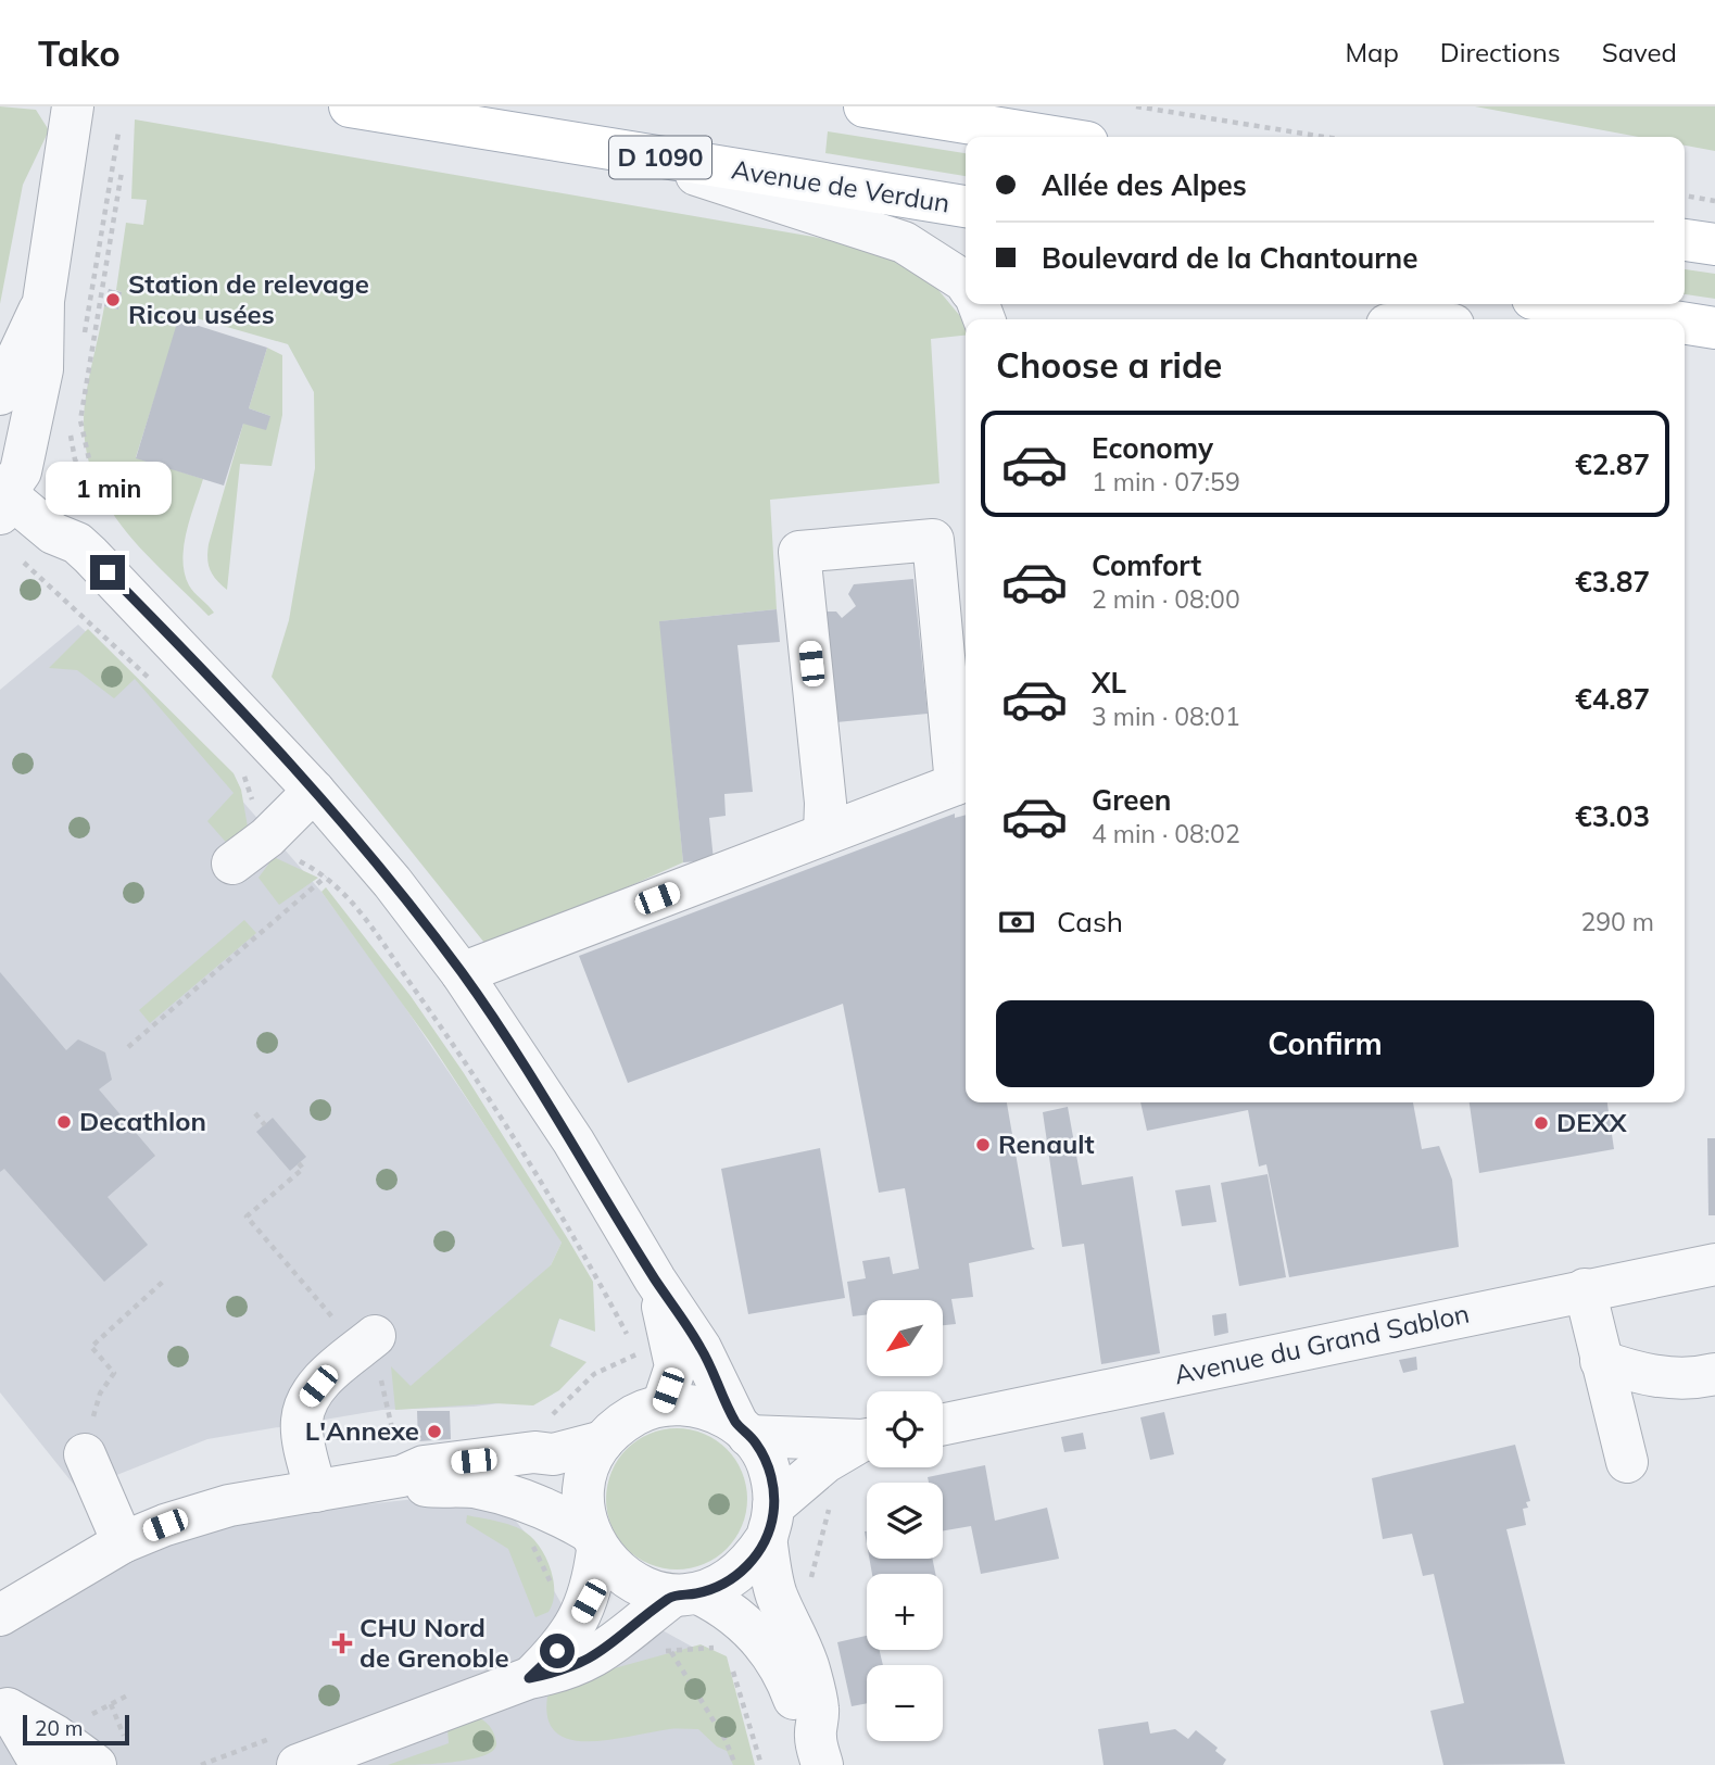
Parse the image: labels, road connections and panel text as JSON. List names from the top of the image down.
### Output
{
  "streets": {
    "main road": ["D 1090", "Avenue de Verdun"],
    "street": ["Avenue du Grand Sablon"]
  },
  "places": {
    "other": [
      "Station de relevage Ricou usées",
      "Decathlon",
      "DEXX",
      "Renault",
      "L'Annexe"
    ],
    "health": ["CHU Nord de Grenoble"]
  },
  "scale_bar": "20 m",
  "north": "bottom left",
  "page": {
    "header": "Tako",
    "nav": ["Map", "Directions", "Saved"],
    "banner": ["Allée des Alpes", "Boulevard de la Chantourne"],
    "heading": "Choose a ride",
    "list": [
      {
        "name": "Economy",
        "note": "1 min · 07:59",
        "value": "€2.87"
      },
      {
        "name": "Comfort",
        "note": "2 min · 08:00",
        "value": "€3.87"
      },
      {
        "name": "XL",
        "note": "3 min · 08:01",
        "value": "€4.87"
      },
      {
        "name": "Green",
        "note": "4 min · 08:02",
        "value": "€3.03"
      }
    ],
    "bubble": "1 min",
    "pay": ["Cash", "290 m"],
    "buttons": "Confirm",
    "map_buttons": ["+", "−"],
    "scale": "20 m"
  }
}
